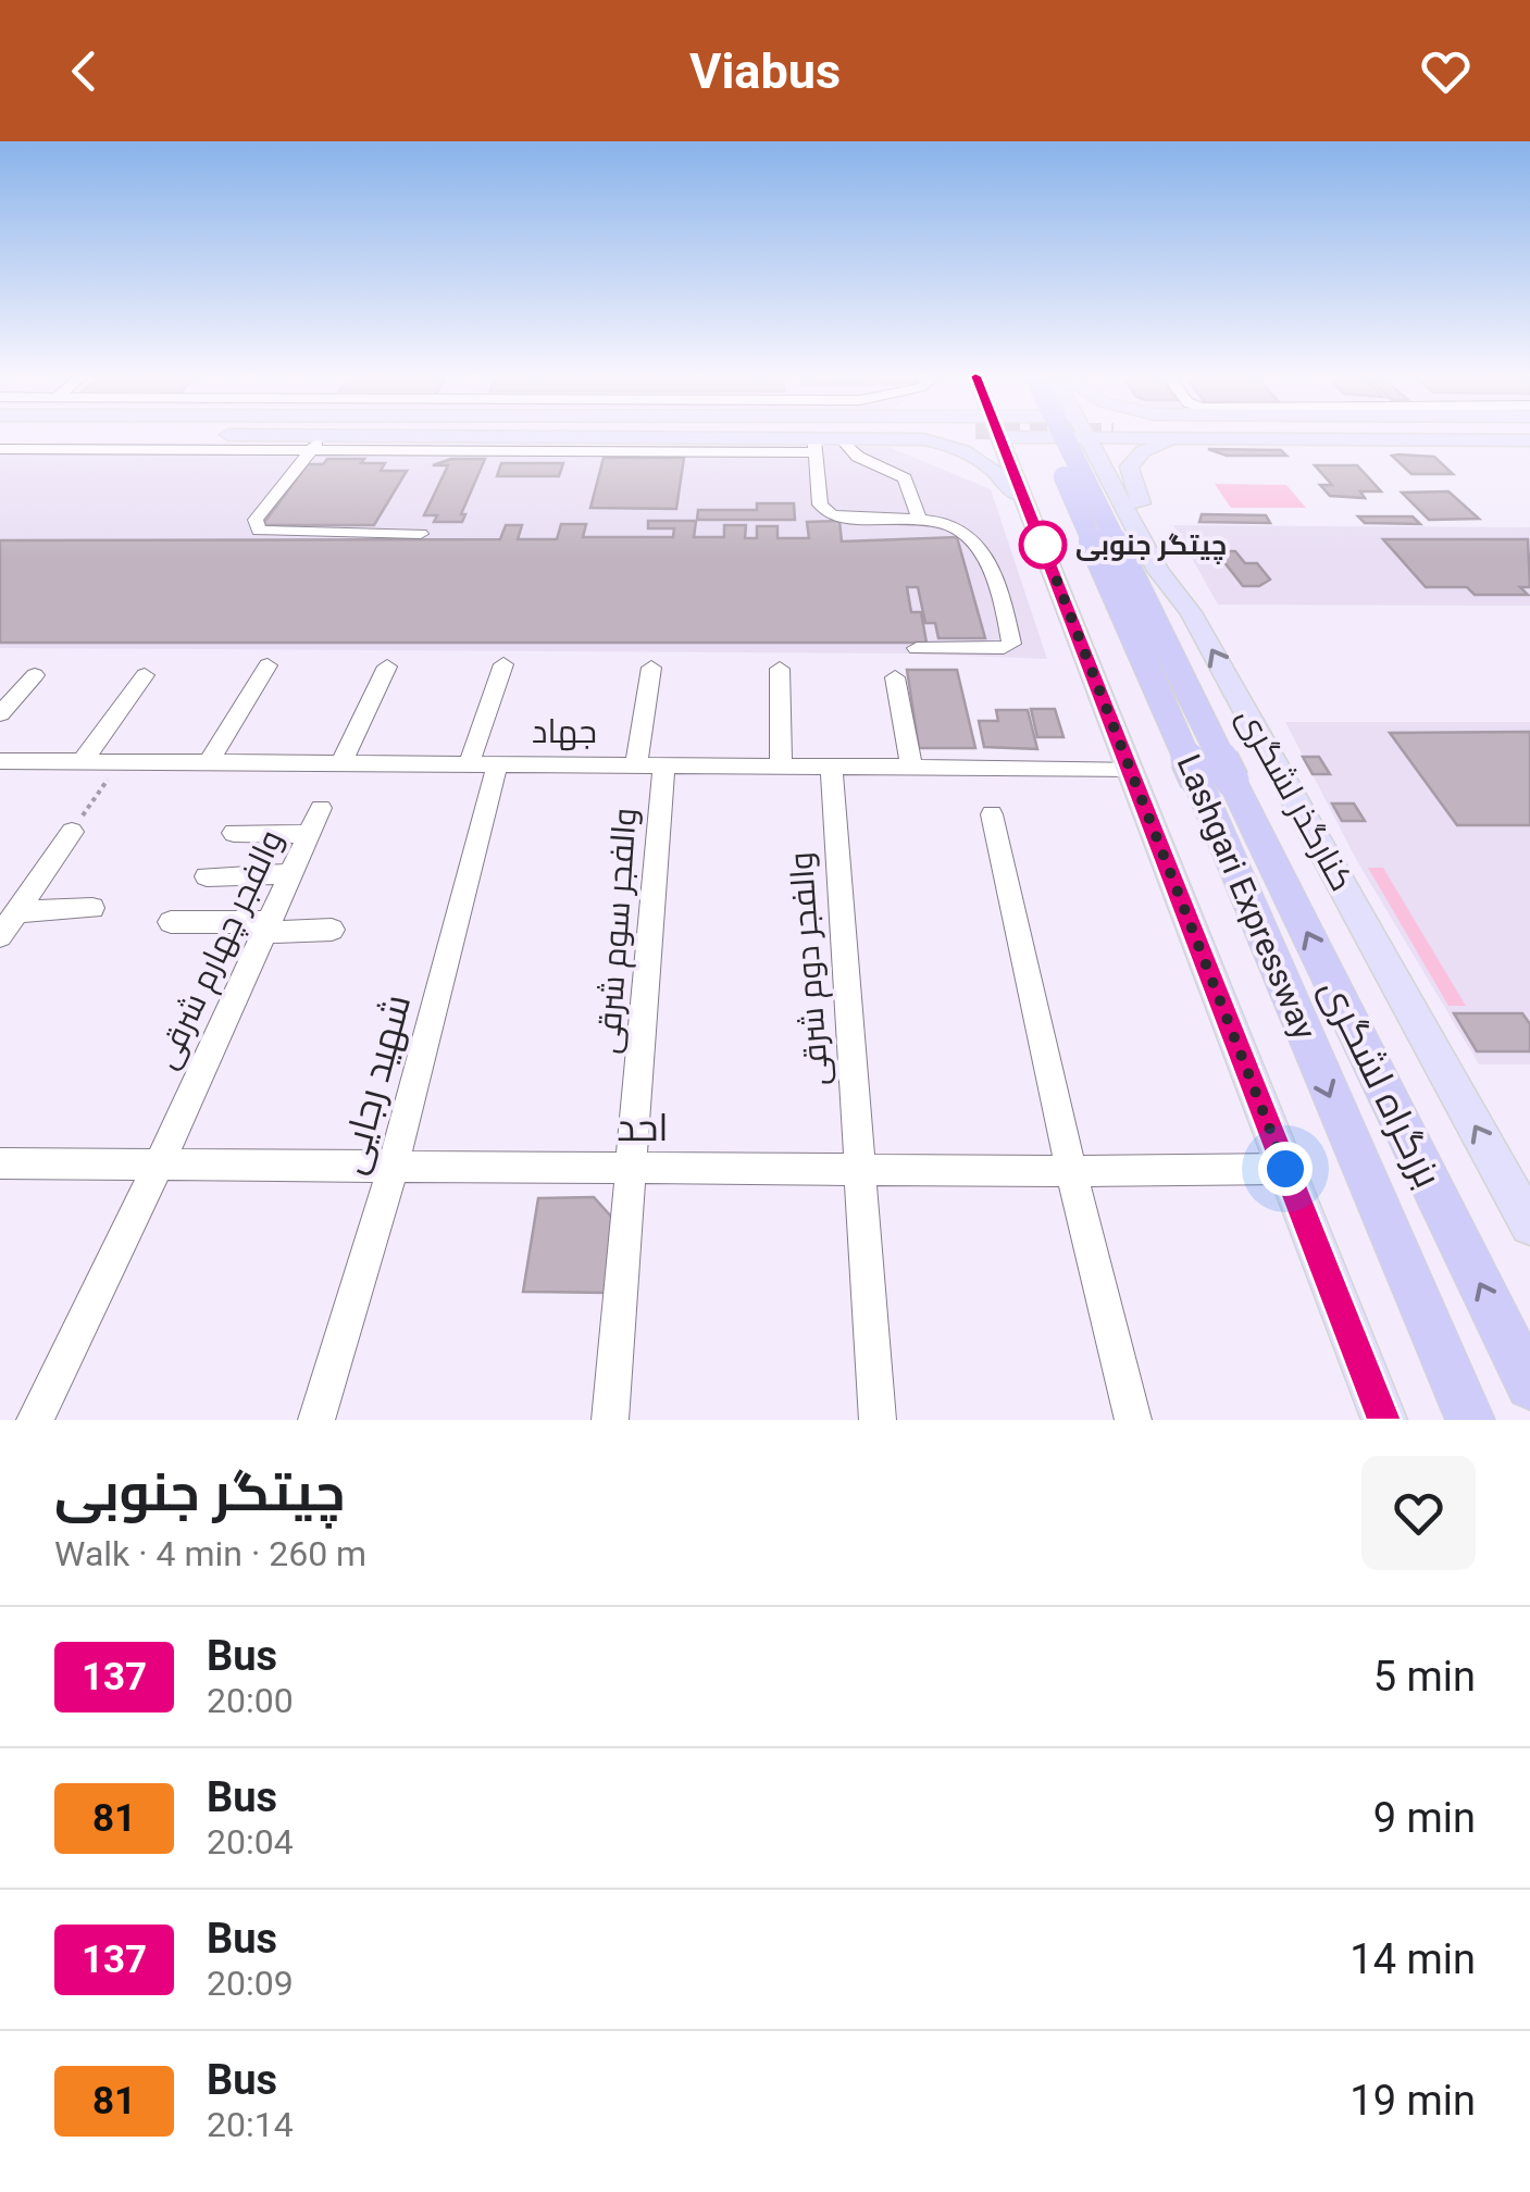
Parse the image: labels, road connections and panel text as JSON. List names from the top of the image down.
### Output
{
  "streets": {
    "highway": ["Lashgari Expressway", "بزرگراه لشگری"],
    "main road": ["کنارگذر لشگری"],
    "street": [
      "جهاد",
      "والفجر سوم شرقی",
      "والفجر چهارم شرقی",
      "والفجر دوم شرقی",
      "شهید رجایی",
      "احد"
    ]
  },
  "crossings": [
    ["جهاد", "والفجر سوم شرقی"],
    ["جهاد", "والفجر دوم شرقی"],
    ["جهاد", "شهید رجایی"],
    ["Lashgari Expressway", "بزرگراه لشگری"],
    ["والفجر سوم شرقی", "احد"],
    ["والفجر چهارم شرقی", "احد"],
    ["والفجر دوم شرقی", "احد"],
    ["شهید رجایی", "احد"]
  ],
  "one_way": ["Lashgari Expressway", "بزرگراه لشگری"],
  "places": ["چیتگر جنوبی"],
  "lines": ["bus line 137"],
  "page": {
    "header": "Viabus",
    "heading": ["چیتگر جنوبی", "Walk · 4 min · 260 m"],
    "list": [
      {
        "mark": "137",
        "name": "Bus",
        "note": "20:00",
        "value": "5 min"
      },
      {
        "mark": "81",
        "name": "Bus",
        "note": "20:04",
        "value": "9 min"
      },
      {
        "mark": "137",
        "name": "Bus",
        "note": "20:09",
        "value": "14 min"
      },
      {
        "mark": "81",
        "name": "Bus",
        "note": "20:14",
        "value": "19 min"
      }
    ]
  }
}
